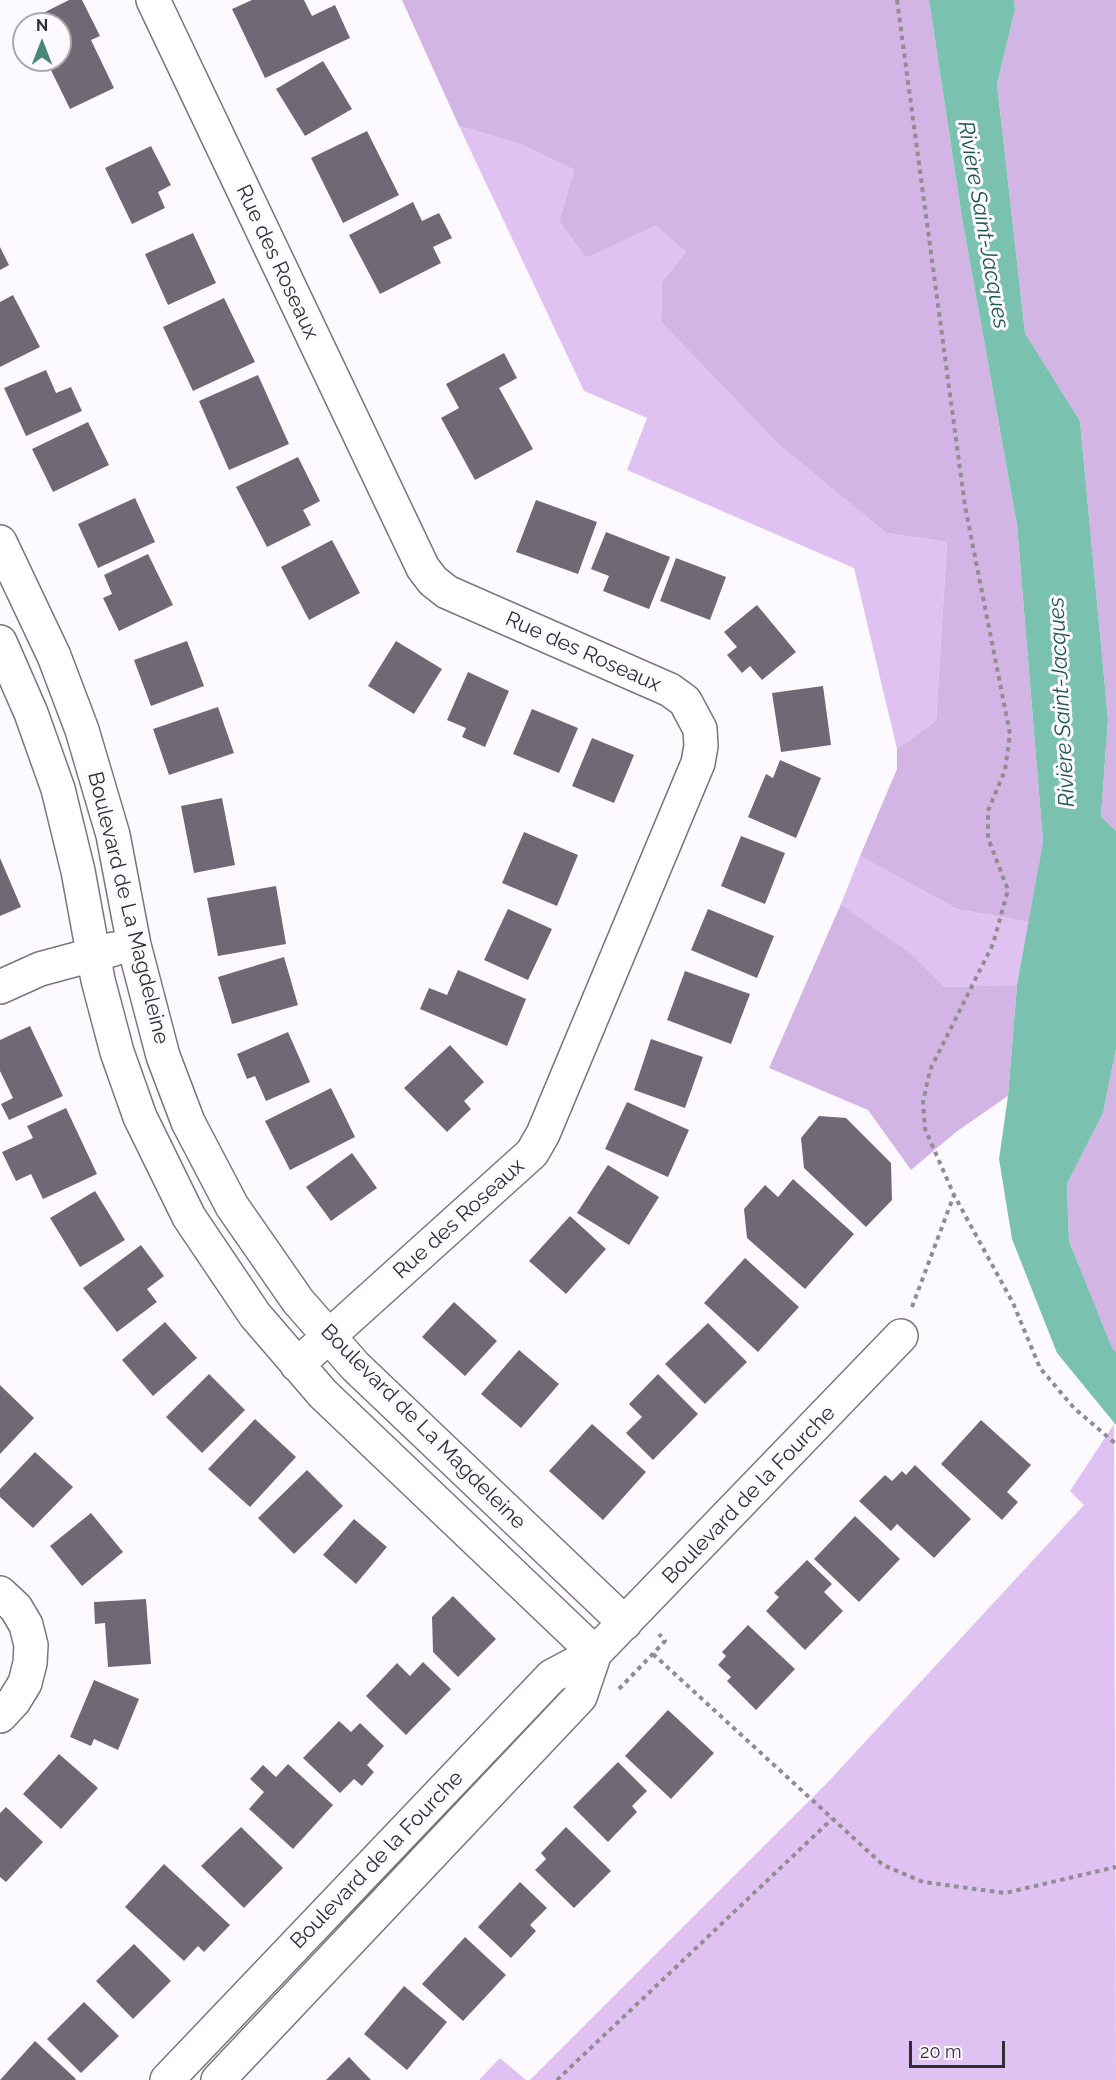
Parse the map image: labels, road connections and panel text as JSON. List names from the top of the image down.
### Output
{
  "streets": {
    "street": ["Rue des Roseaux", "Boulevard de La Magdeleine", "Boulevard de la Fourche"]
  },
  "crossings": [
    ["Rue des Roseaux", "Boulevard de La Magdeleine"],
    ["Boulevard de La Magdeleine", "Boulevard de la Fourche"]
  ],
  "water": ["Rivière Saint-Jacques"],
  "scale_bar": "20 m",
  "north": "top"
}
